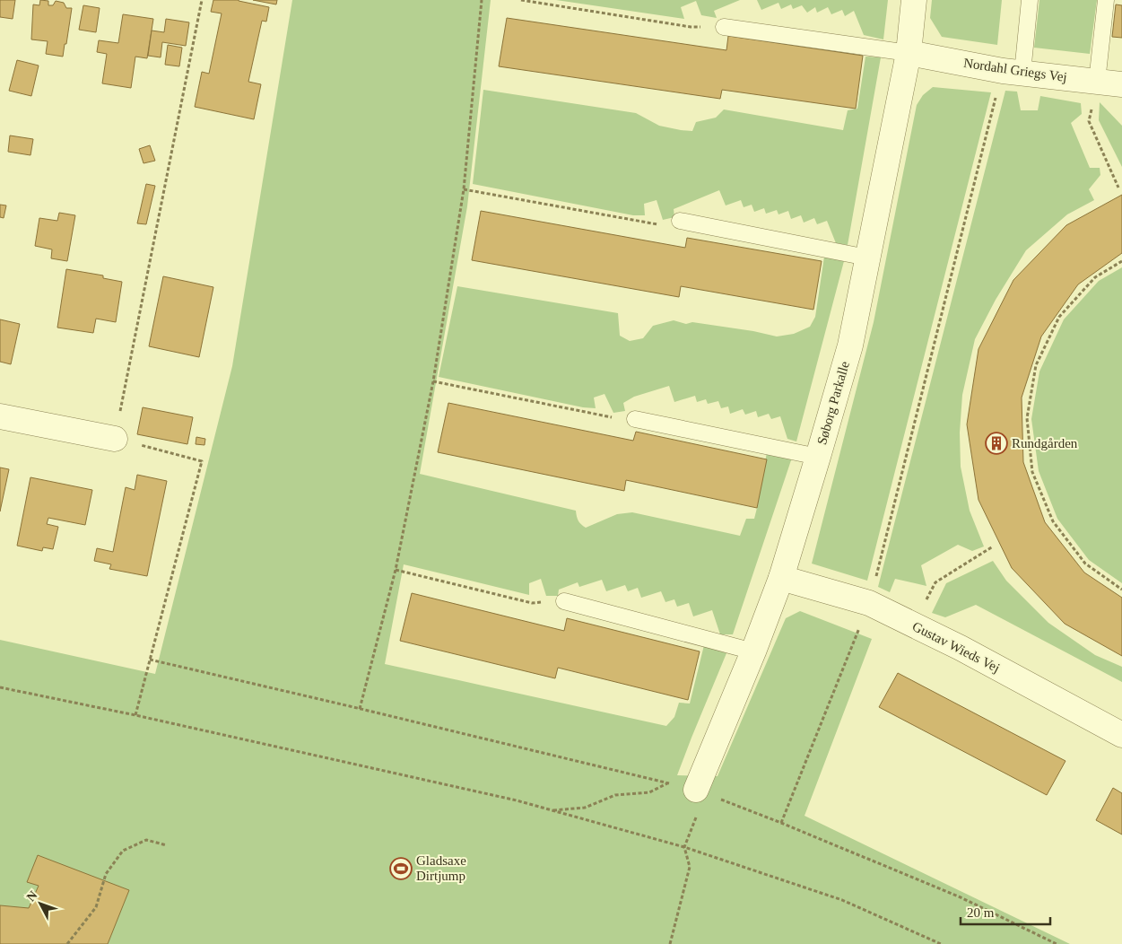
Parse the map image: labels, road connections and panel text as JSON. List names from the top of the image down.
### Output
{
  "streets": {
    "street": ["Nordahl Griegs Vej", "Søborg Parkalle", "Gustav Wieds Vej"]
  },
  "crossings": [
    ["Nordahl Griegs Vej", "Søborg Parkalle"],
    ["Søborg Parkalle", "Gustav Wieds Vej"]
  ],
  "places": {
    "building": ["Rundgården"],
    "sports": ["Gladsaxe Dirtjump"]
  },
  "scale_bar": "20 m",
  "north": "top left"
}
